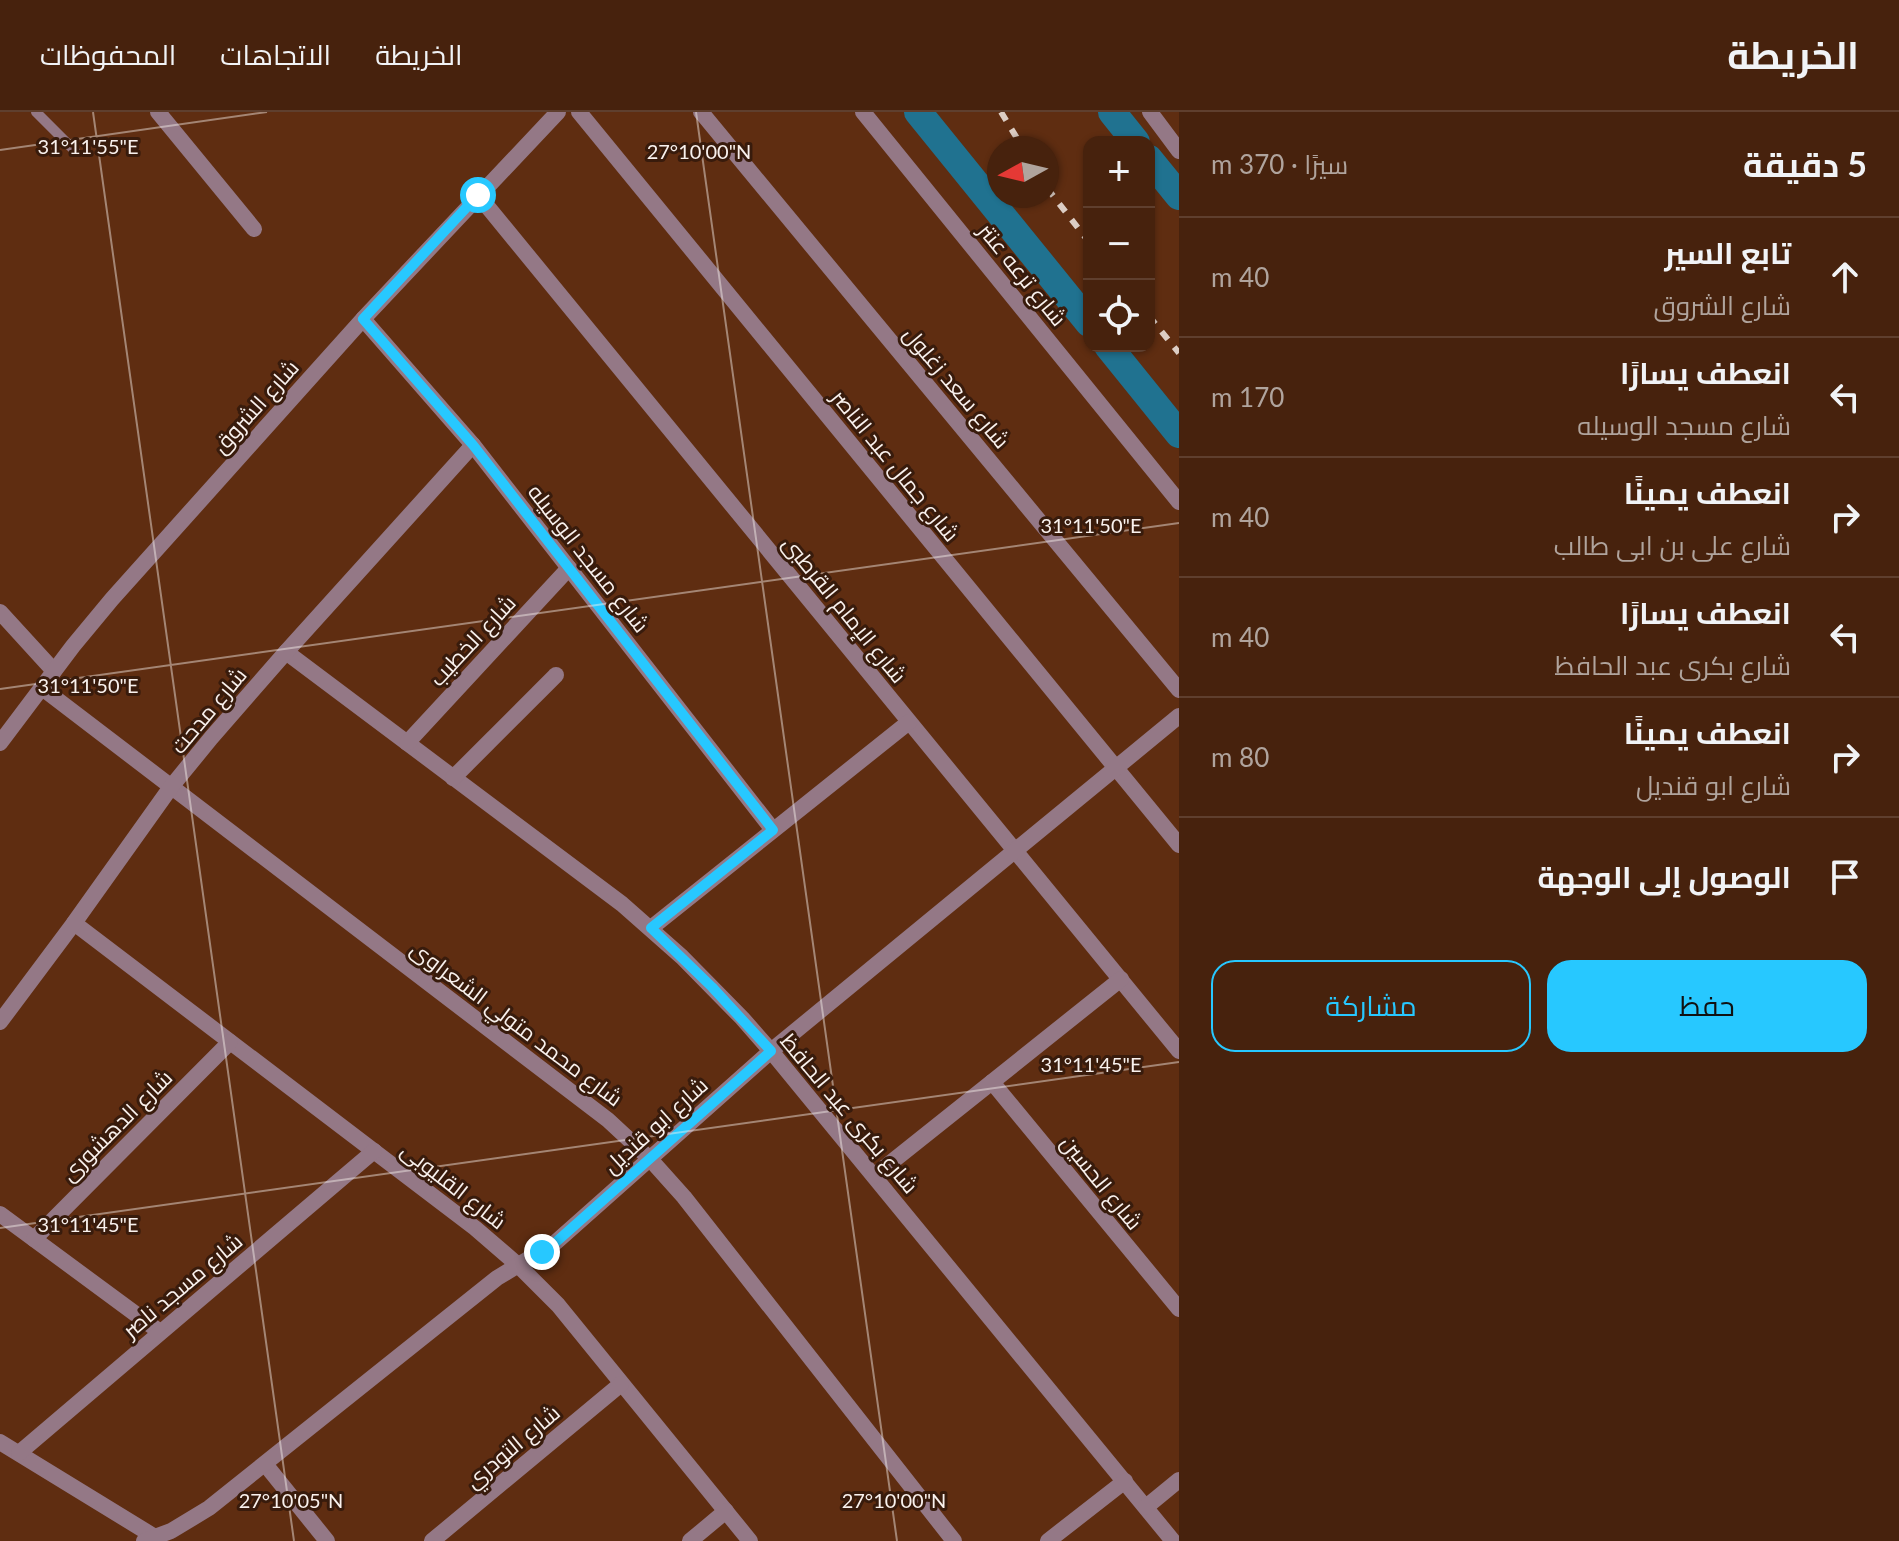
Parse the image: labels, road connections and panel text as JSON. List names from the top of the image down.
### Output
{
  "streets": {
    "street": [
      "شارع ترعه عنتر",
      "شارع سعد زغلول",
      "شارع الشروق",
      "شارع جمال عبد الناصر",
      "شارع مسجد الوسيله",
      "شارع الإمام القرطبى",
      "شارع الخطيب",
      "شارع مدحت",
      "شارع محمد متولي الشعراوى",
      "شارع بكرى عبد الحافظ",
      "شارع الدهشورى",
      "شارع ابو قنديل",
      "شارع الحسين",
      "شارع القليوبى",
      "شارع مسجد ناصر",
      "شارع التودري"
    ]
  },
  "crossings": [
    ["شارع الشروق", "شارع مسجد الوسيله"],
    ["شارع الشروق", "شارع الإمام القرطبى"],
    ["شارع الشروق", "شارع محمد متولي الشعراوى"],
    ["شارع جمال عبد الناصر", "شارع ابو قنديل"],
    ["شارع مسجد الوسيله", "شارع الخطيب"],
    ["شارع مسجد الوسيله", "شارع مدحت"],
    ["شارع الإمام القرطبى", "شارع ابو قنديل"],
    ["شارع الخطيب", "شارع بكرى عبد الحافظ"],
    ["شارع مدحت", "شارع محمد متولي الشعراوى"],
    ["شارع مدحت", "شارع بكرى عبد الحافظ"],
    ["شارع مدحت", "شارع القليوبى"],
    ["شارع محمد متولي الشعراوى", "شارع ابو قنديل"],
    ["شارع بكرى عبد الحافظ", "شارع ابو قنديل"],
    ["شارع الدهشورى", "شارع القليوبى"],
    ["شارع ابو قنديل", "شارع القليوبى"],
    ["شارع القليوبى", "شارع مسجد ناصر"],
    ["شارع القليوبى", "شارع التودري"]
  ],
  "north": "left",
  "page": {
    "header": "الخريطة",
    "nav": ["الخريطة", "الاتجاهات", "المحفوظات"],
    "heading": ["5 دقيقة", "سيرًا · 370 m"],
    "map_buttons": ["+", "−"],
    "list": [
      ["تابع السير", "شارع الشروق", "40 m"],
      ["انعطف يسارًا", "شارع مسجد الوسيله", "170 m"],
      ["انعطف يمينًا", "شارع على بن ابى طالب", "40 m"],
      ["انعطف يسارًا", "شارع بكرى عبد الحافظ", "40 m"],
      ["انعطف يمينًا", "شارع ابو قنديل", "80 m"],
      "الوصول إلى الوجهة"
    ],
    "buttons": ["حفظ", "مشاركة"]
  },
  "coordinates": [
    "31°11'55\"E",
    "27°10'00\"N",
    "31°11'50\"E",
    "31°11'45\"E",
    "27°10'05\"N"
  ]
}
